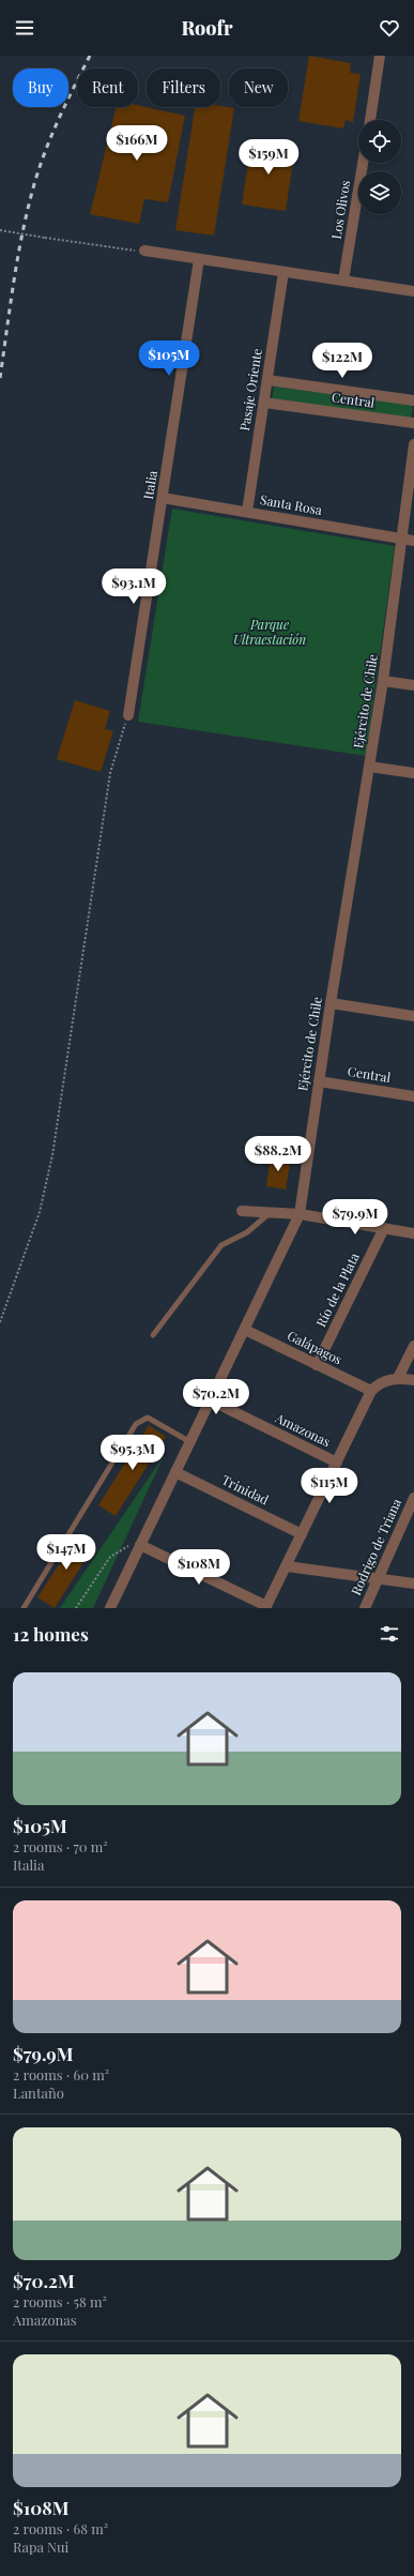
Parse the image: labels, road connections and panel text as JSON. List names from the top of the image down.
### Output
{
  "streets": {
    "street": [
      "Los Olivos",
      "Pasaje Oriente",
      "Central",
      "Italia",
      "Santa Rosa",
      "Ejército de Chile",
      "Río de la Plata",
      "Galápagos",
      "Amazonas",
      "Trinidad",
      "Rodrigo de Triana"
    ]
  },
  "crossings": [
    ["Pasaje Oriente", "Central"],
    ["Pasaje Oriente", "Santa Rosa"],
    ["Central", "Ejército de Chile"],
    ["Italia", "Santa Rosa"],
    ["Santa Rosa", "Ejército de Chile"],
    ["Ejército de Chile", "Galápagos"],
    ["Ejército de Chile", "Amazonas"],
    ["Ejército de Chile", "Trinidad"],
    ["Río de la Plata", "Galápagos"]
  ],
  "parks": ["Parque Ultraestación"],
  "page": {
    "header": "Roofr",
    "chip": [
      "Buy",
      "Rent",
      "Filters",
      "New"
    ],
    "price": [
      "$166M",
      "$159M",
      "$105M",
      "$122M",
      "$93.1M",
      "$88.2M",
      "$79.9M",
      "$70.2M",
      "$95.3M",
      "$115M",
      "$147M",
      "$108M"
    ],
    "heading": "12 homes",
    "list": [
      {
        "name": "$105M",
        "note": "2 rooms · 70 m² · Italia"
      },
      {
        "name": "$79.9M",
        "note": "2 rooms · 60 m² · Lantaño"
      },
      {
        "name": "$70.2M",
        "note": "2 rooms · 58 m² · Amazonas"
      },
      {
        "name": "$108M",
        "note": "2 rooms · 68 m² · Rapa Nui"
      }
    ]
  }
}
